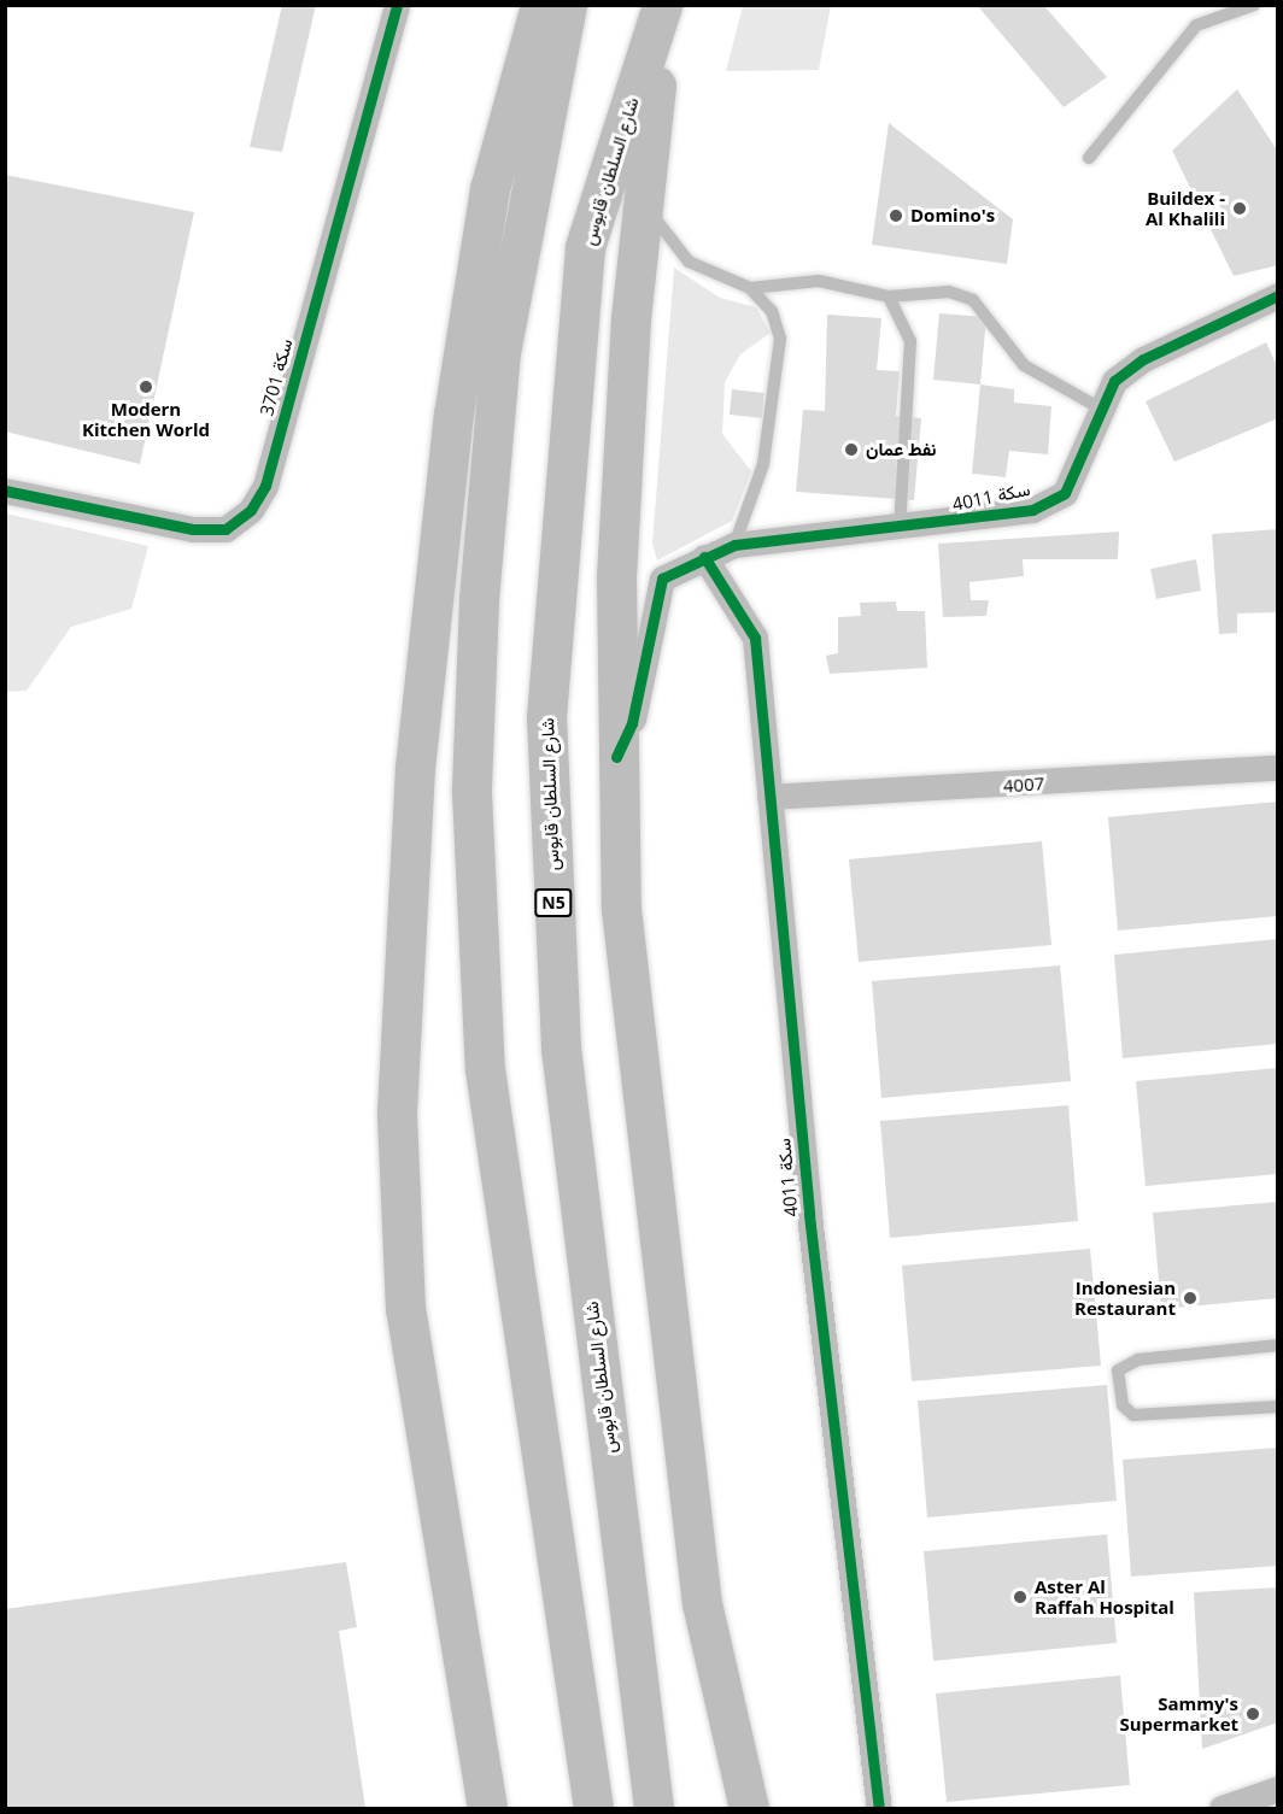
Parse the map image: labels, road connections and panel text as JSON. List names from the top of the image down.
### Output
{
  "streets": {
    "highway": ["شارع السلطان قابوس", "N5"],
    "street": ["سكة 3701", "سكة 4011", "4007"]
  },
  "crossings": [
    ["سكة 4011", "4007"]
  ],
  "places": [
    "Buildex - Al Khalili",
    "Domino's",
    "Modern Kitchen World",
    "نفط عمان",
    "Indonesian Restaurant",
    "Aster Al Raffah Hospital",
    "Sammy's Supermarket"
  ]
}
